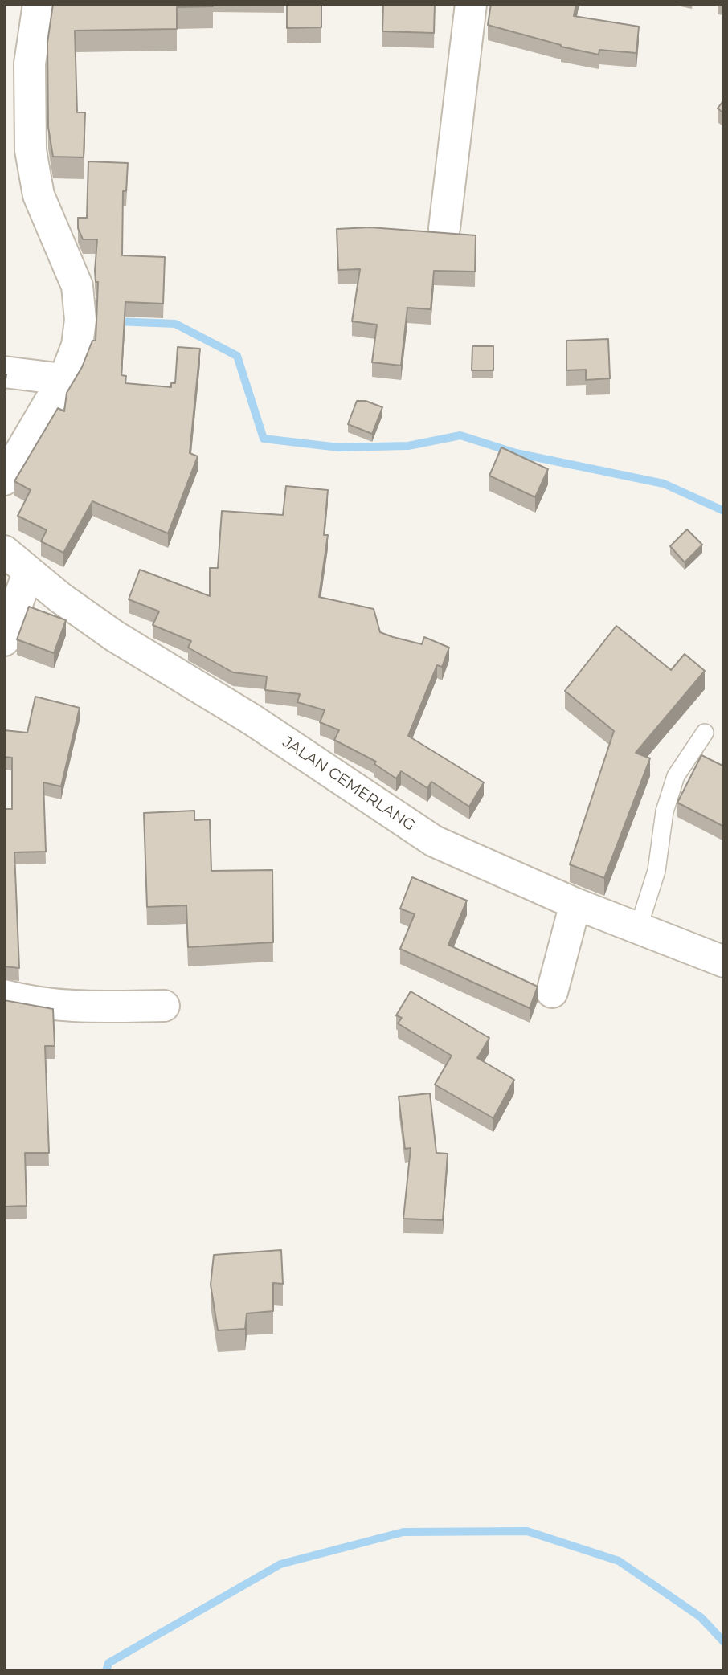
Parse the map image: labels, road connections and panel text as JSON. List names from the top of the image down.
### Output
{
  "streets": {
    "street": ["JALAN CEMERLANG"]
  }
}
